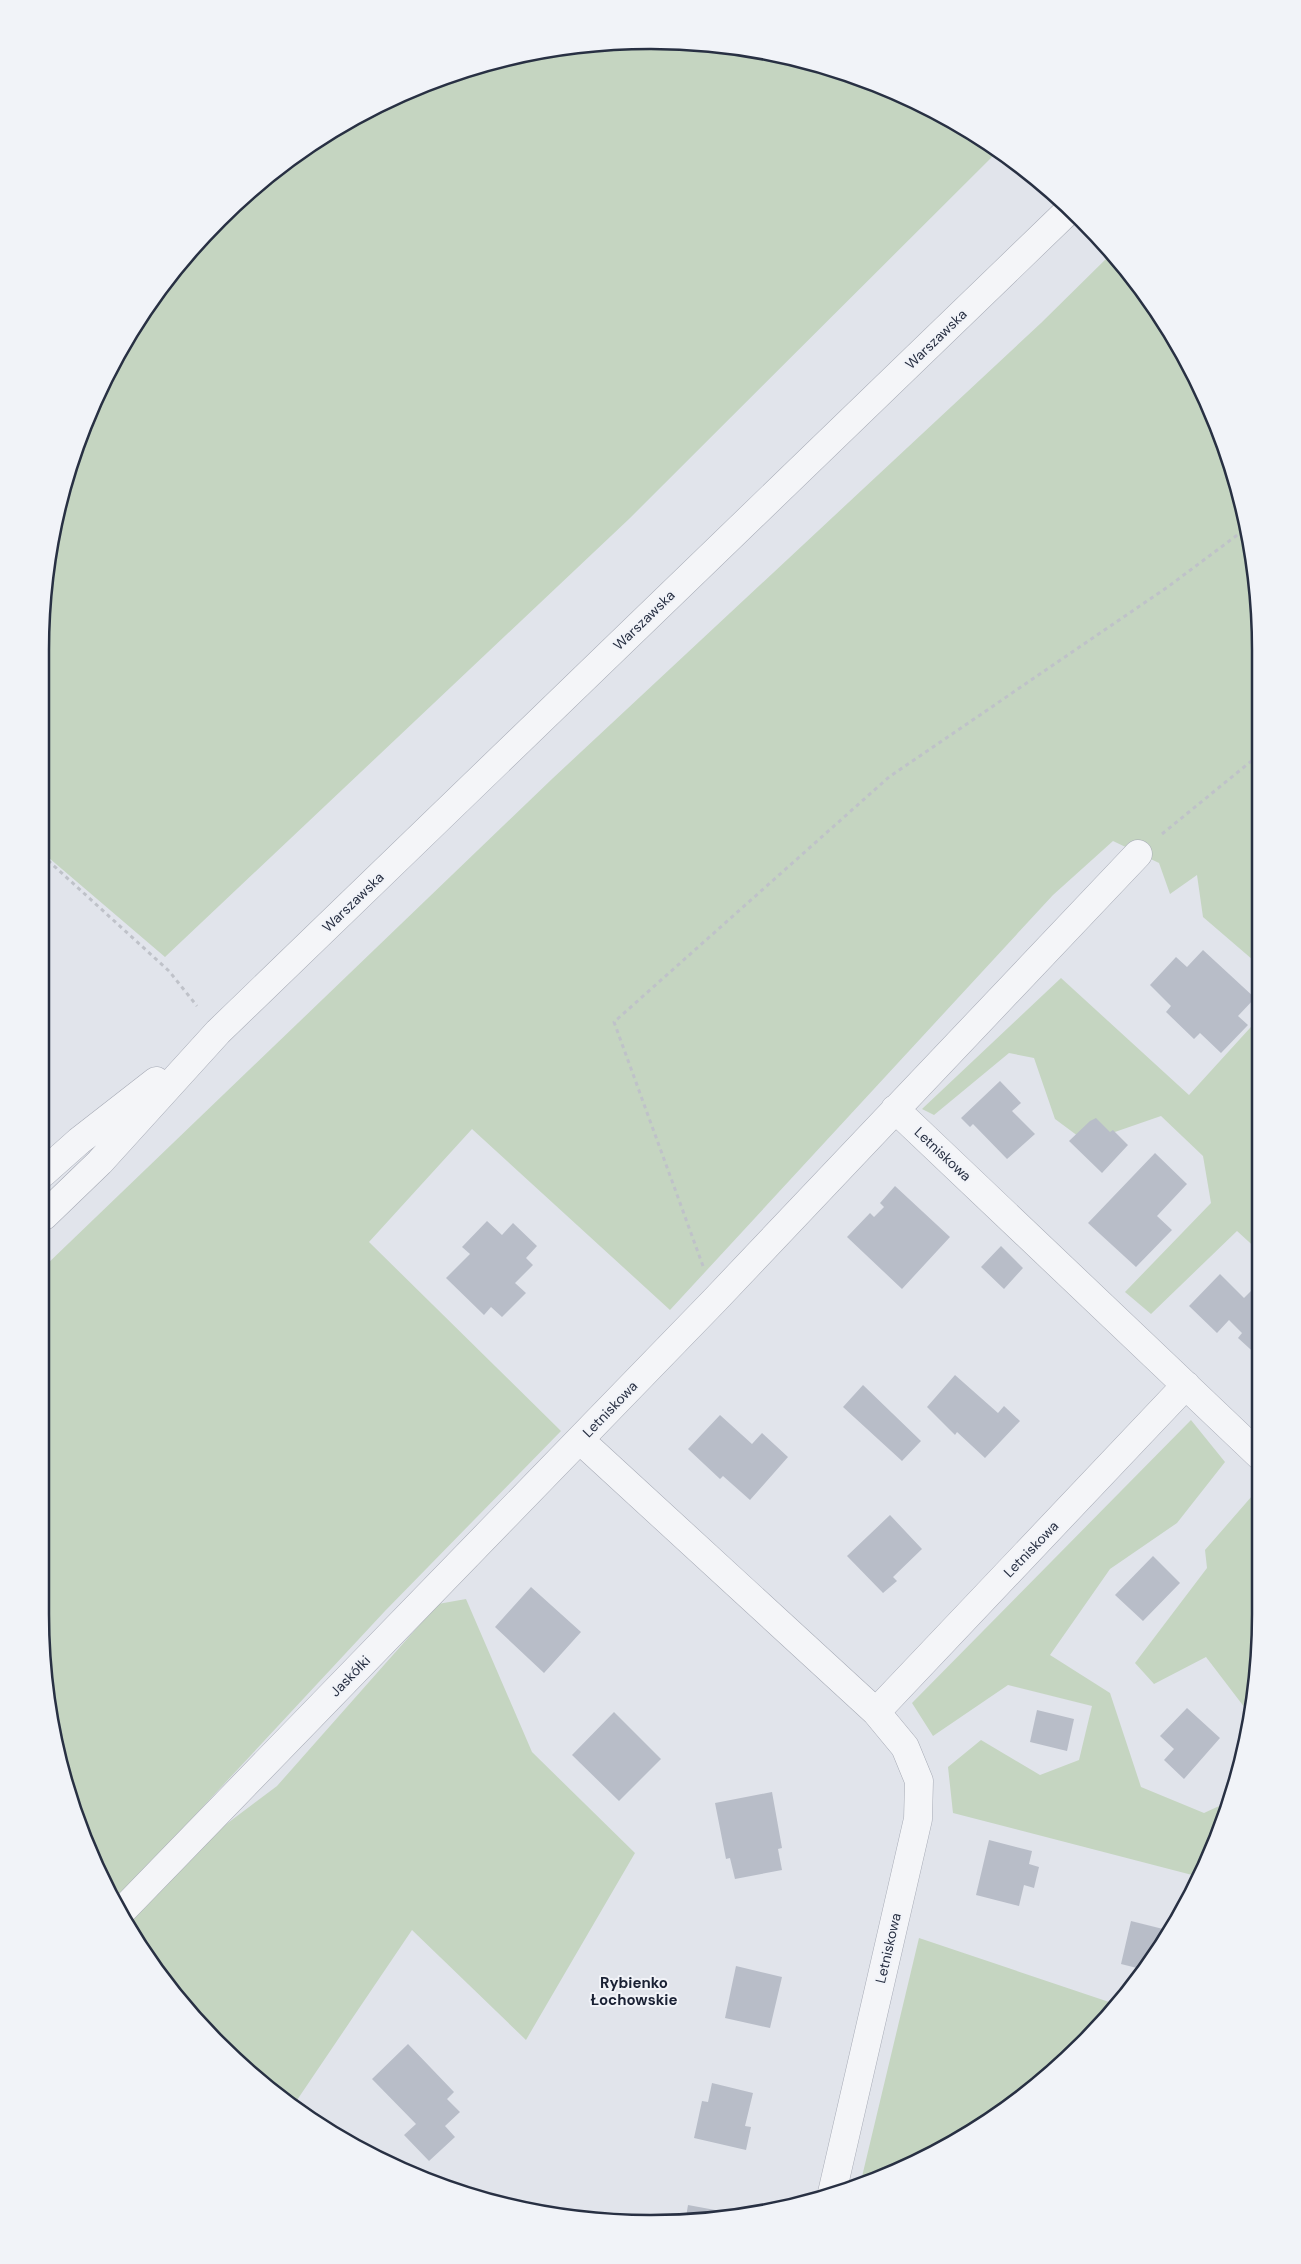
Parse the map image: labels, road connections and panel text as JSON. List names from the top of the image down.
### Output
{
  "streets": {
    "street": ["Warszawska", "Letniskowa", "Jaskółki"]
  },
  "crossings": [
    ["Letniskowa", "Jaskółki"]
  ],
  "districts": ["Rybienko Łochowskie"]
}
